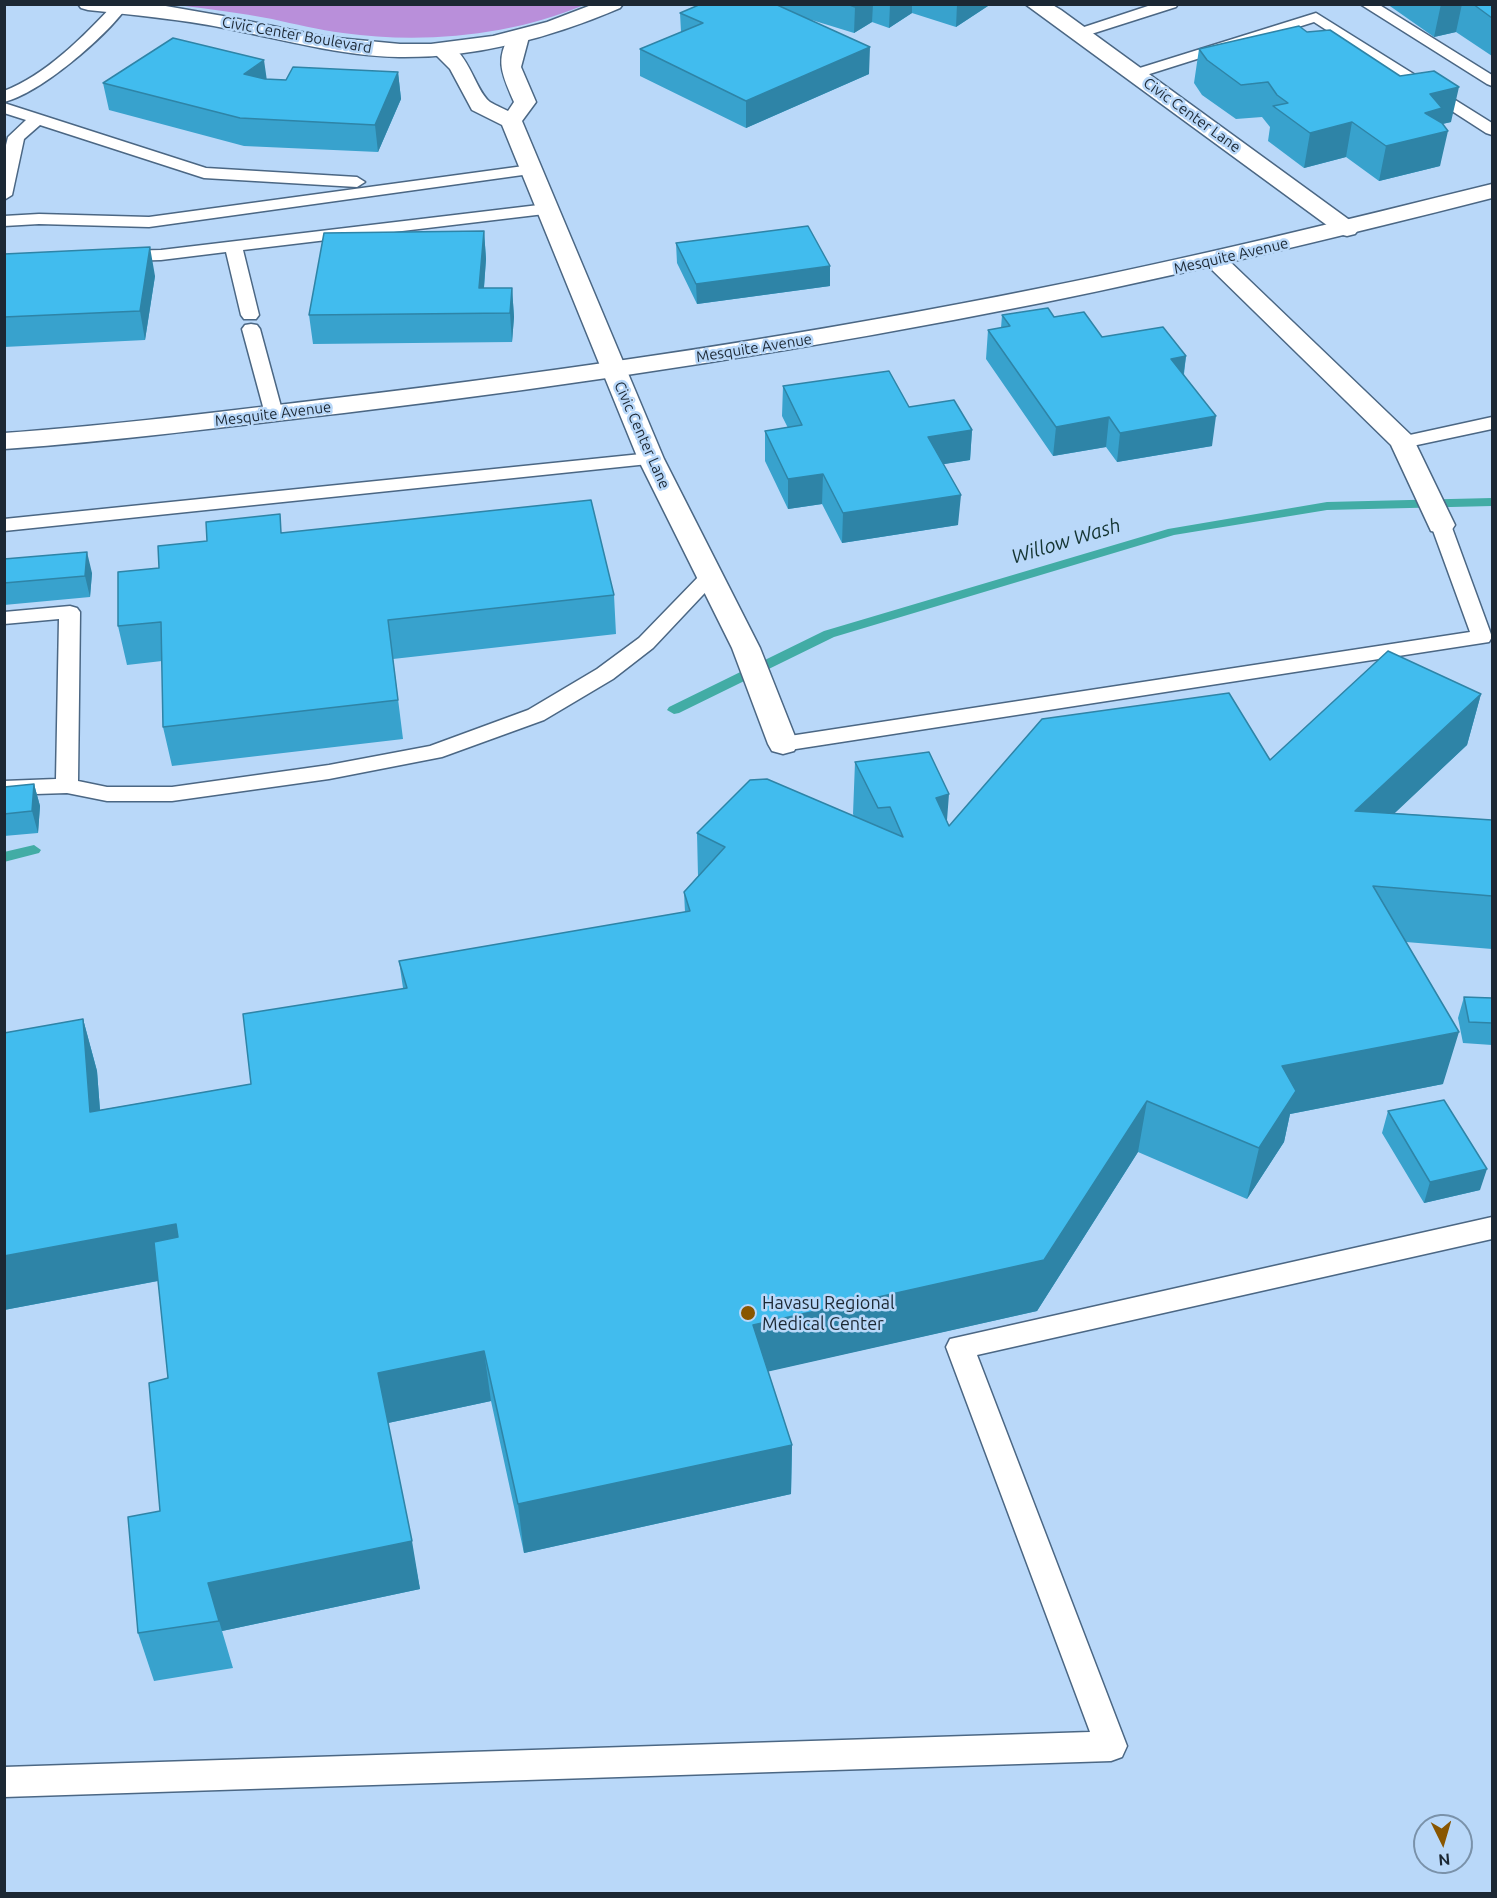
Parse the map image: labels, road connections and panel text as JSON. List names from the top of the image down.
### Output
{
  "streets": {
    "street": ["Civic Center Boulevard", "Civic Center Lane", "Mesquite Avenue"]
  },
  "crossings": [
    ["Civic Center Lane", "Mesquite Avenue"]
  ],
  "water": ["Willow Wash"],
  "places": ["Havasu Regional Medical Center"],
  "north": "bottom"
}
